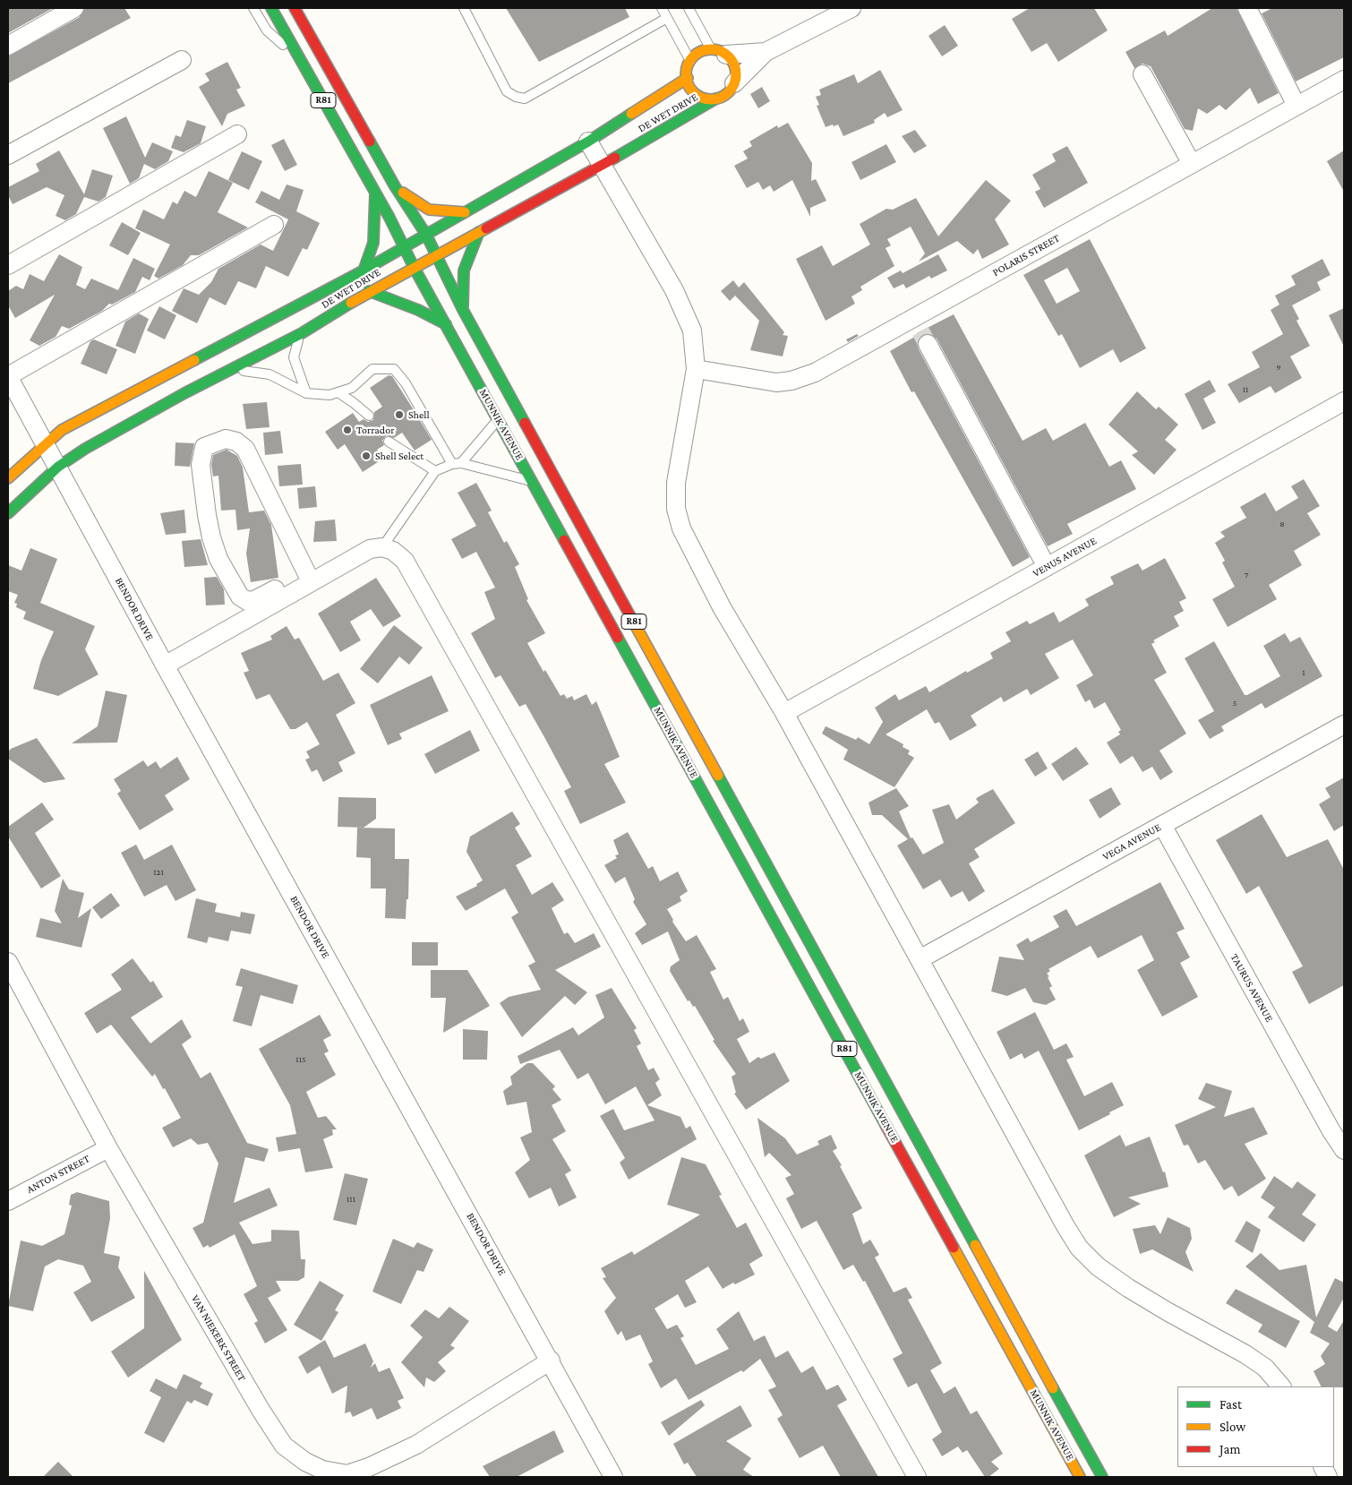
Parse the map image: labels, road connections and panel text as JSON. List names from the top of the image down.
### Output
{
  "streets": {
    "main road": ["R81", "DE WET DRIVE", "MUNNIK AVENUE"],
    "street": [
      "POLARIS STREET",
      "VENUS AVENUE",
      "BENDOR DRIVE",
      "VEGA AVENUE",
      "TAURUS AVENUE",
      "ANTON STREET",
      "VAN NIEKERK STREET"
    ]
  },
  "crossings": [
    ["DE WET DRIVE", "MUNNIK AVENUE"],
    ["DE WET DRIVE", "BENDOR DRIVE"],
    ["BENDOR DRIVE", "VAN NIEKERK STREET"],
    ["VEGA AVENUE", "TAURUS AVENUE"],
    ["ANTON STREET", "VAN NIEKERK STREET"]
  ],
  "places": ["Shell", "Torrador", "Shell Select"],
  "house_numbers": [
    "9",
    "11",
    "8",
    "7",
    "1",
    "5",
    "121",
    "115",
    "111"
  ],
  "legend": ["Fast", "Slow", "Jam"]
}
